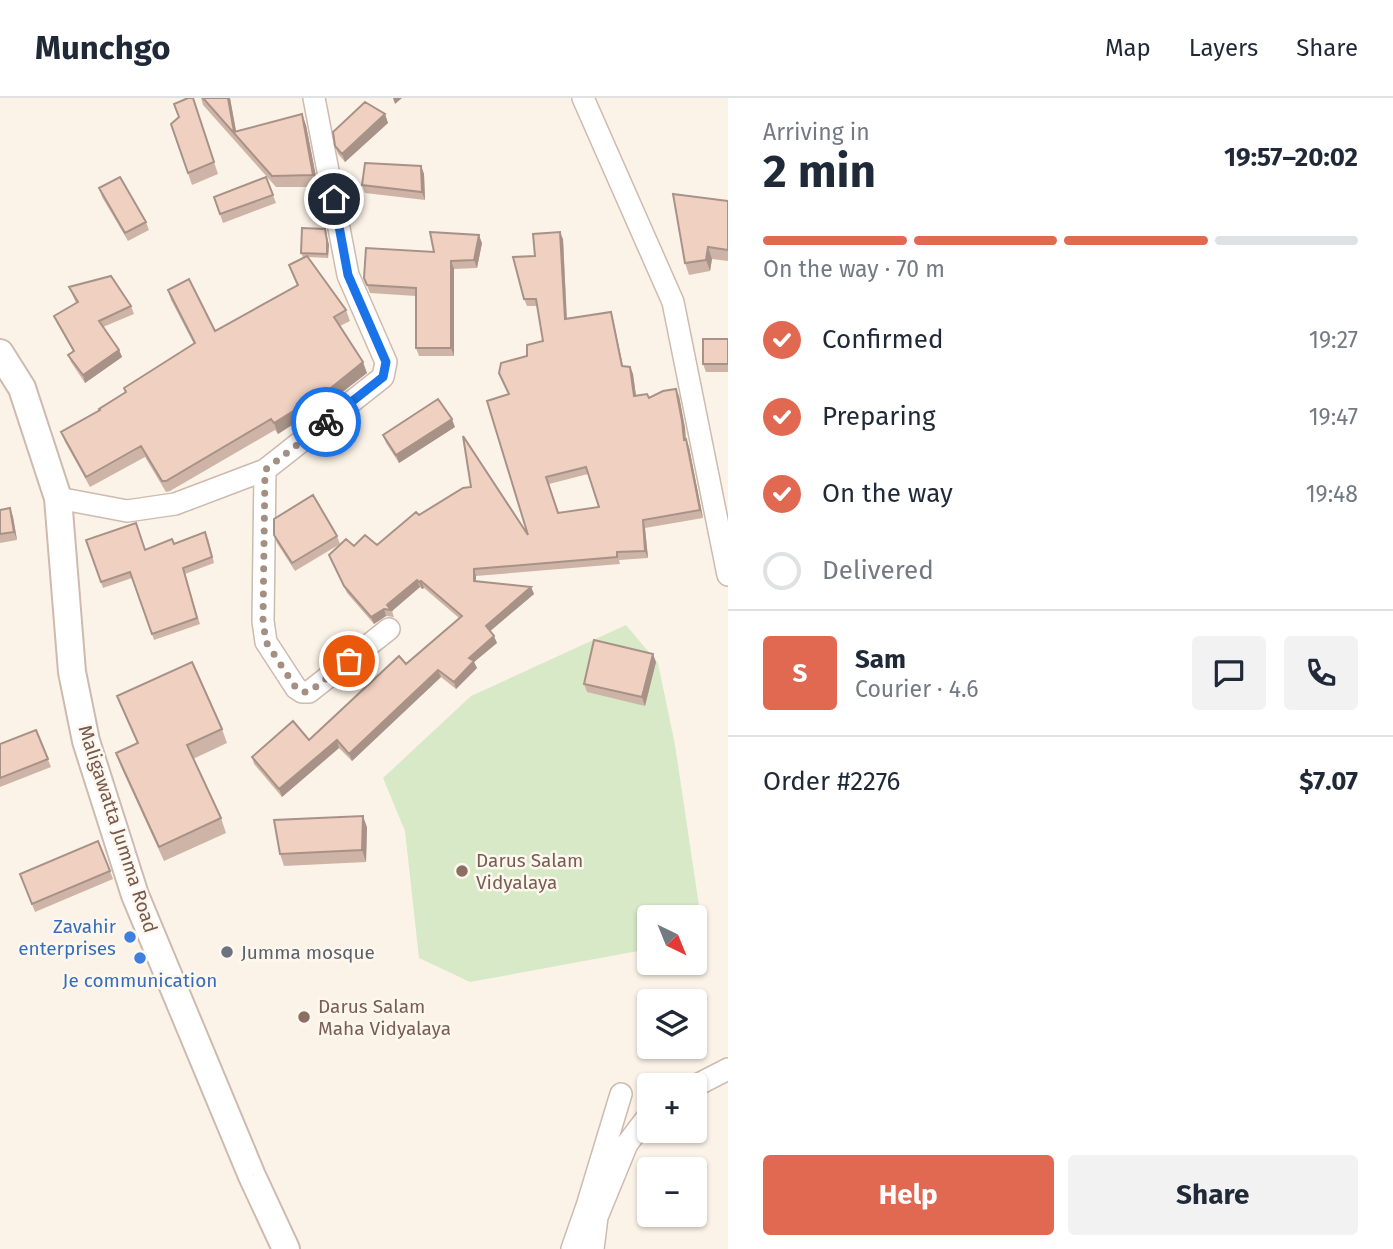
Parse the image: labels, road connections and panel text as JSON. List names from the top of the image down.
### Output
{
  "streets": {
    "street": ["Maligawatta Jumma Road"]
  },
  "places": [
    "Darus Salam Vidyalaya",
    "Zavahir enterprises",
    "Jumma mosque",
    "Je communication",
    "Darus Salam Maha Vidyalaya"
  ],
  "north": "bottom right",
  "page": {
    "header": "Munchgo",
    "nav": ["Map", "Layers", "Share"],
    "heading": ["2 min", "Arriving in", "19:57–20:02"],
    "panel": [
      "Sam",
      "Courier · 4.6",
      "Order #2276",
      "$7.07"
    ],
    "bar": "On the way · 70 m",
    "list": [
      ["Confirmed", "19:27"],
      ["Preparing", "19:47"],
      ["On the way", "19:48"],
      "Delivered"
    ],
    "round": "S",
    "map_buttons": ["+", "−"],
    "buttons": ["Help", "Share"]
  }
}
